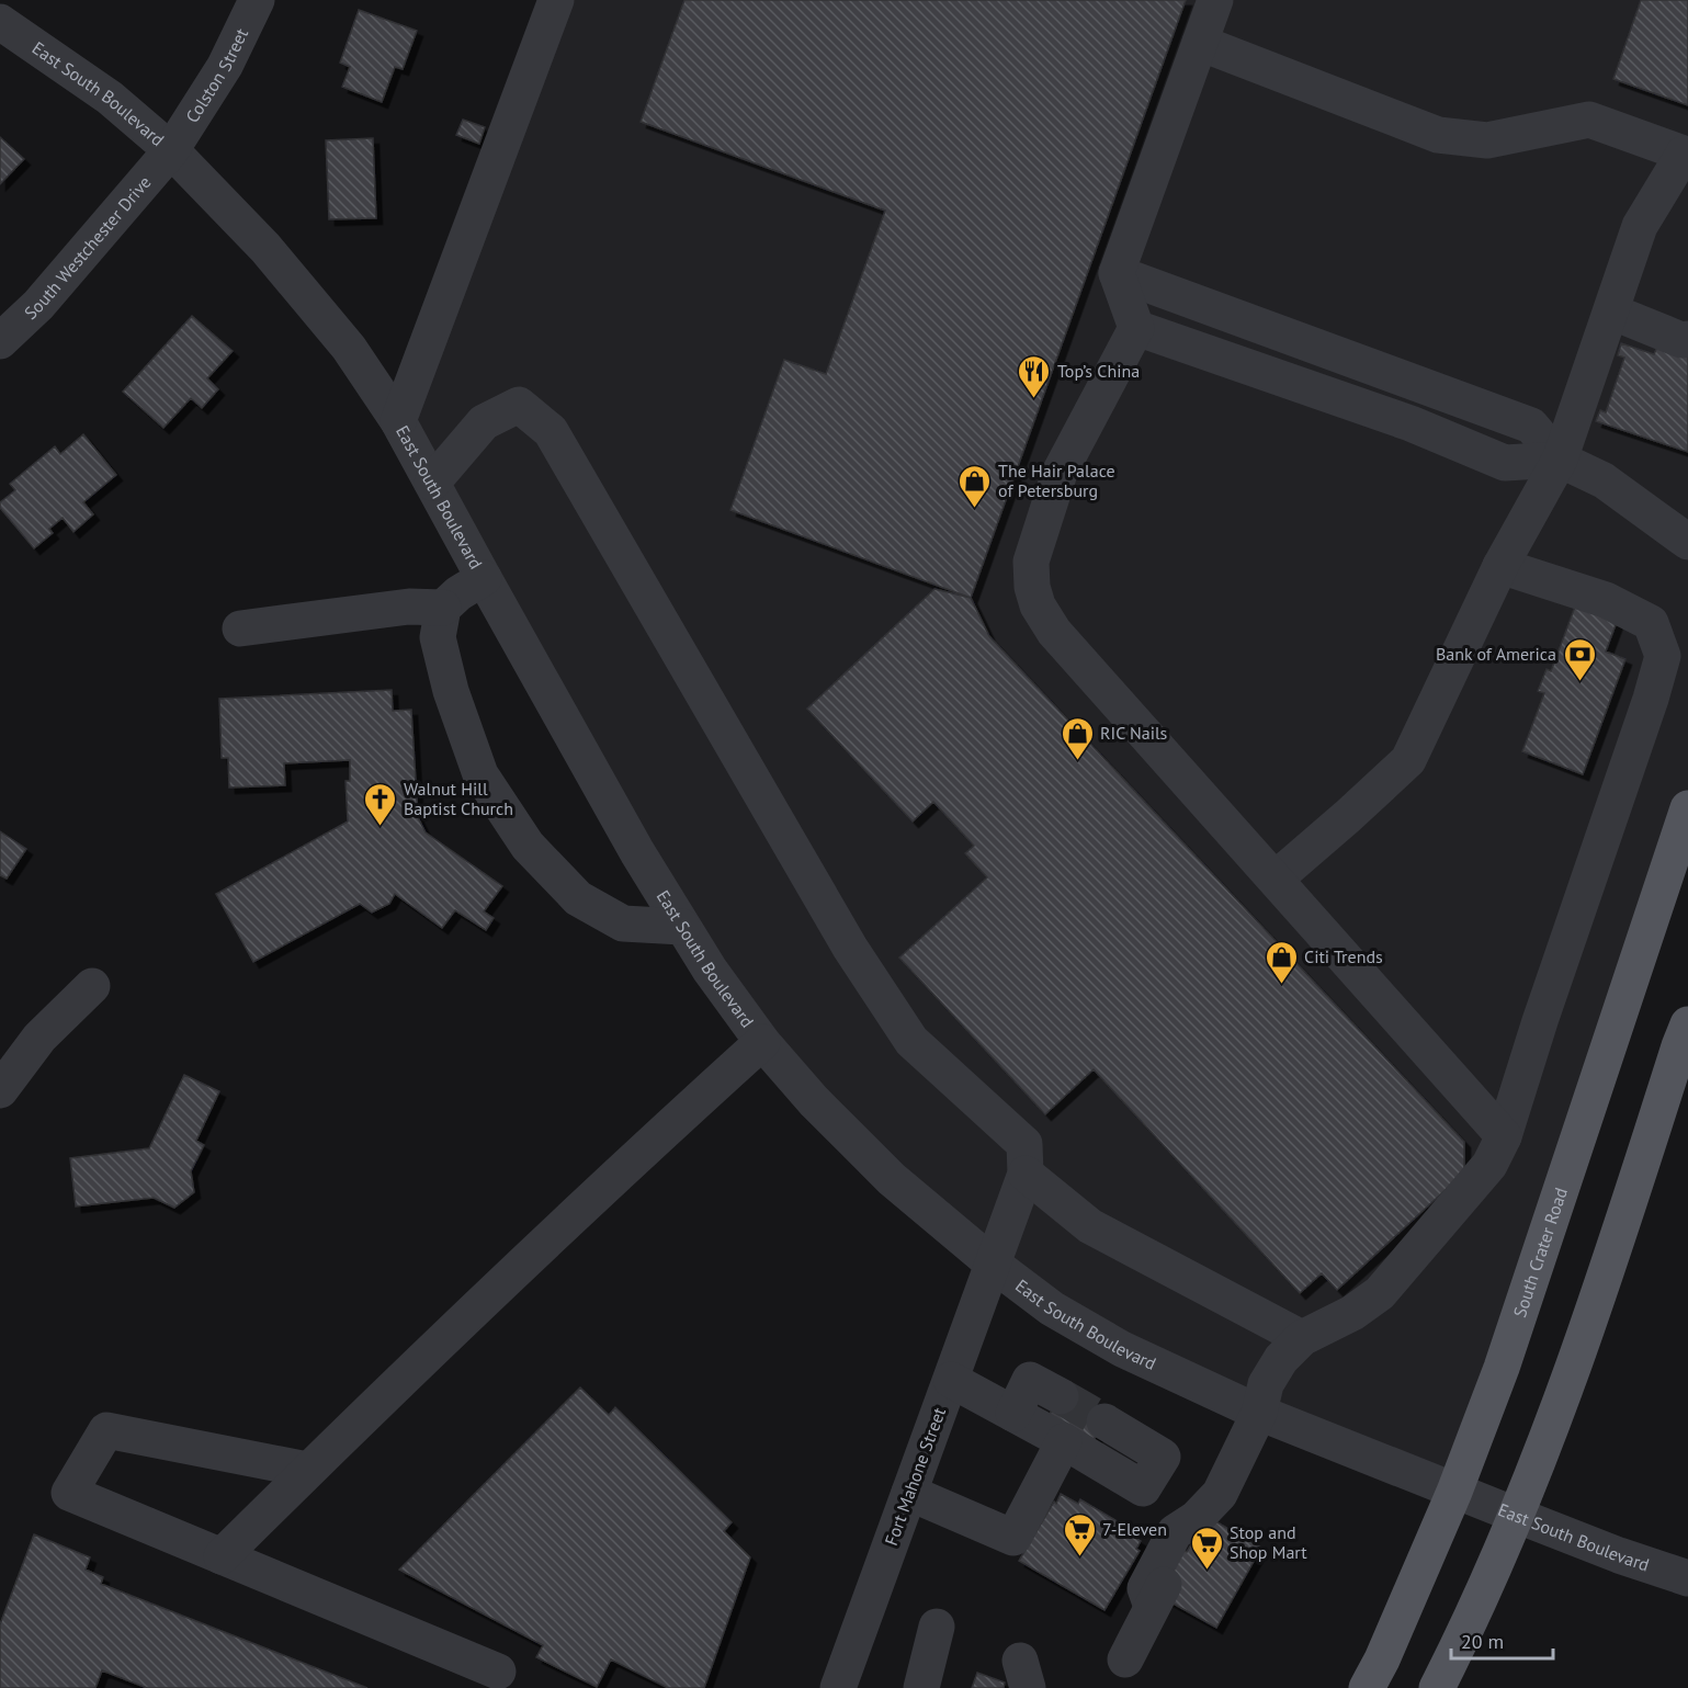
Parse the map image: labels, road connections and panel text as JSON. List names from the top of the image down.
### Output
{
  "streets": {
    "main road": ["South Crater Road"],
    "street": [
      "Colston Street",
      "East South Boulevard",
      "South Westchester Drive",
      "Fort Mahone Street"
    ]
  },
  "crossings": [
    ["Colston Street", "East South Boulevard"],
    ["Colston Street", "South Westchester Drive"],
    ["East South Boulevard", "South Westchester Drive"],
    ["East South Boulevard", "South Crater Road"],
    ["East South Boulevard", "Fort Mahone Street"]
  ],
  "places": {
    "restaurant": ["Top’s China"],
    "shop": ["The Hair Palace of Petersburg", "RIC Nails", "Citi Trends"],
    "bank": ["Bank of America"],
    "church": ["Walnut Hill Baptist Church"],
    "supermarket": ["7-Eleven", "Stop and Shop Mart"]
  },
  "scale_bar": "20 m"
}
